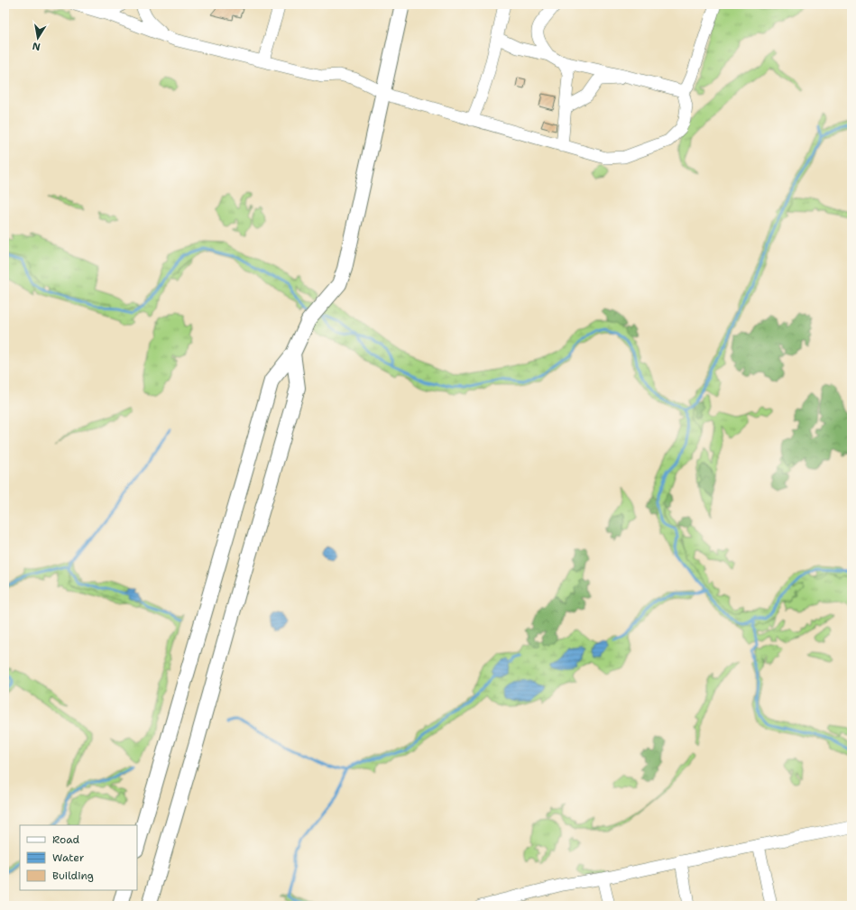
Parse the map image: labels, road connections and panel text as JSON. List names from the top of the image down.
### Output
{
  "legend": ["Road", "Water", "Building"],
  "north": "bottom"
}
